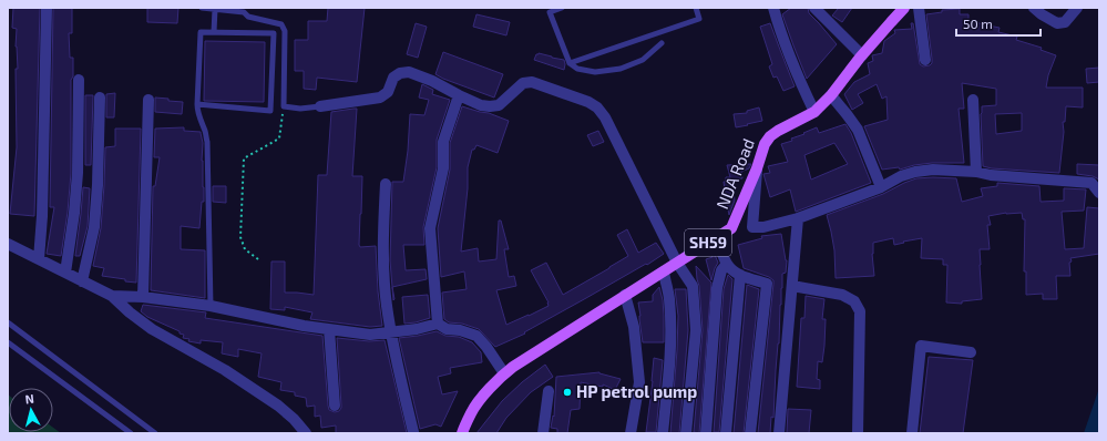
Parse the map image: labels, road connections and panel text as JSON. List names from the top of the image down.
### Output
{
  "streets": {
    "main road": ["NDA Road", "SH59"]
  },
  "places": ["HP petrol pump"],
  "scale_bar": "50 m",
  "north": "top"
}
